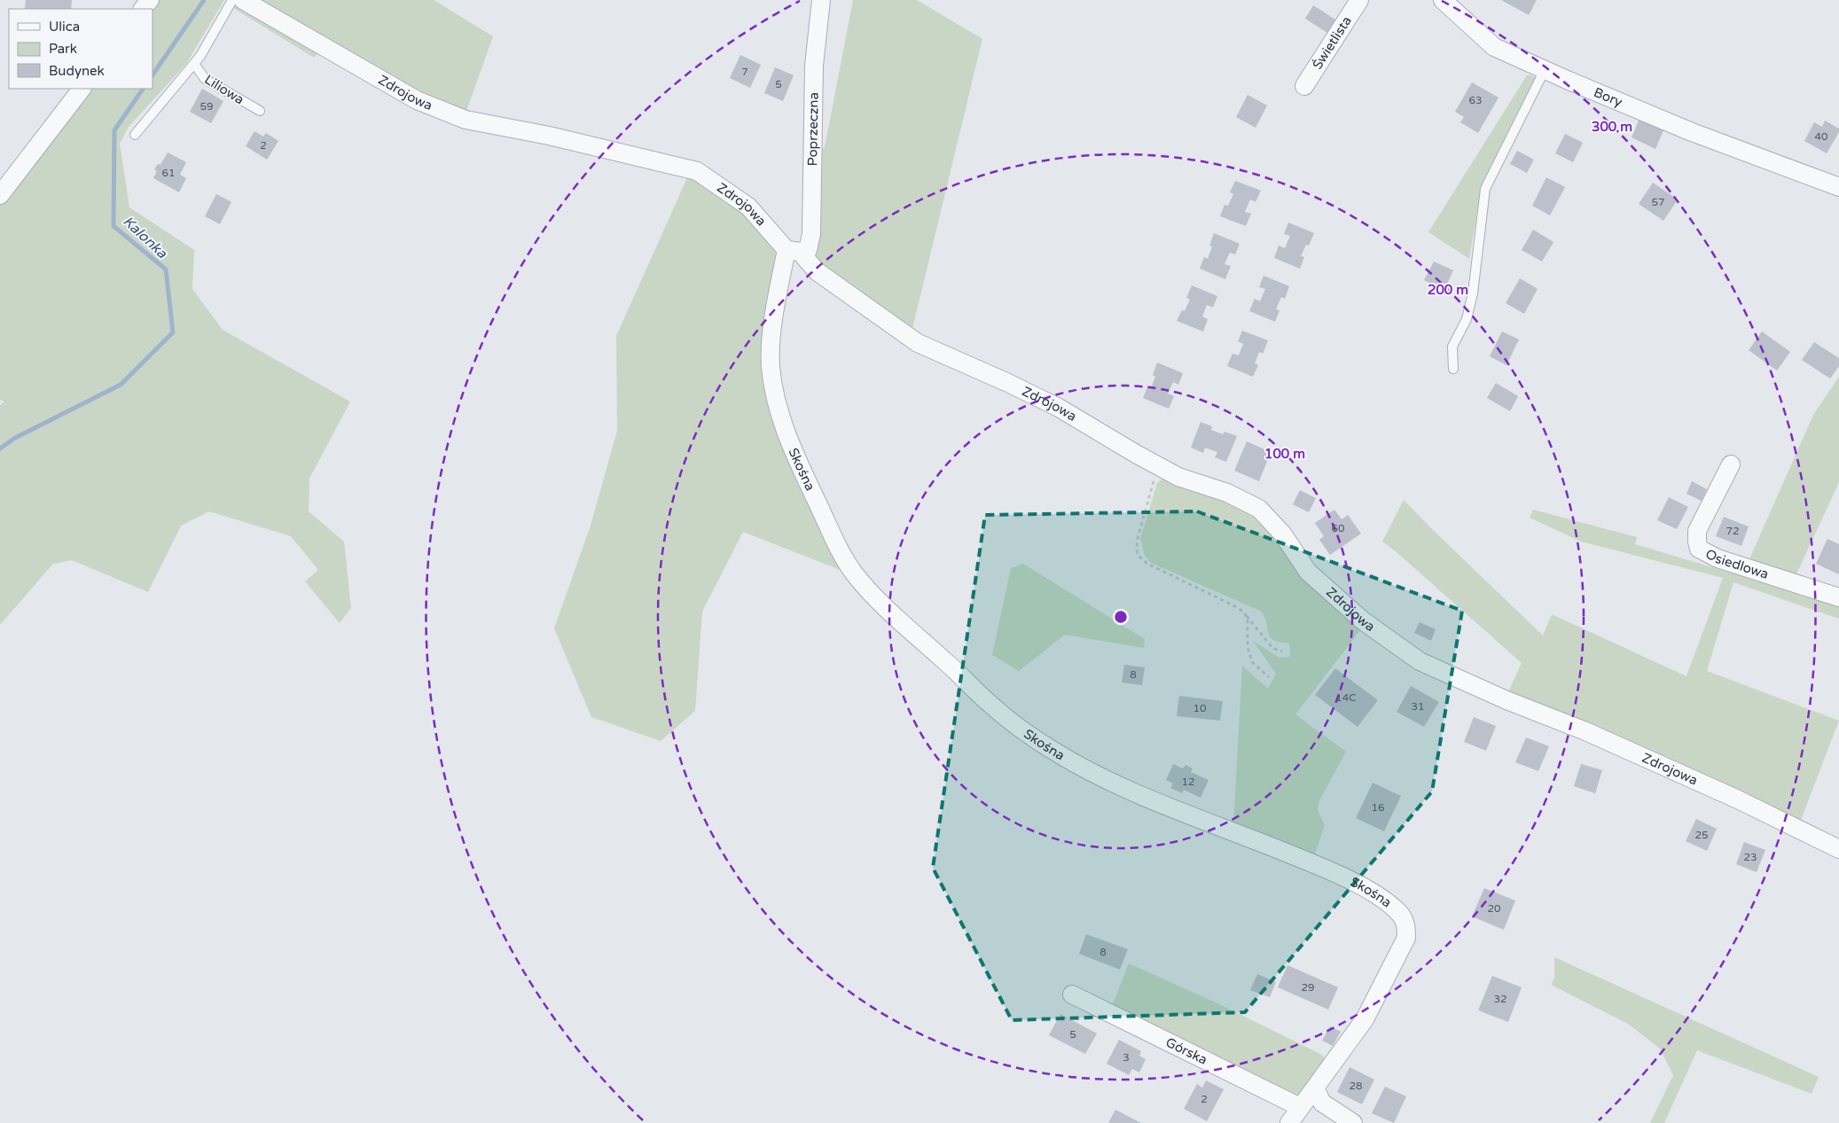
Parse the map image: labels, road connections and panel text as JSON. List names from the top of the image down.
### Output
{
  "streets": {
    "street": [
      "Świetlista",
      "Zdrojowa",
      "Bory",
      "Poprzeczna",
      "Skośna",
      "Osiedlowa",
      "Górska"
    ],
    "lane": ["Liliowa"]
  },
  "crossings": [
    ["Zdrojowa", "Poprzeczna"],
    ["Zdrojowa", "Skośna"],
    ["Poprzeczna", "Skośna"],
    ["Skośna", "Górska"]
  ],
  "water": ["Kalonka"],
  "house_numbers": [
    "7",
    "5",
    "63",
    "59",
    "40",
    "2",
    "61",
    "57",
    "60",
    "72",
    "8",
    "14C",
    "31",
    "10",
    "12",
    "16",
    "25",
    "23",
    "20",
    "8",
    "29",
    "32",
    "5",
    "3",
    "28",
    "2"
  ],
  "legend": ["Ulica", "Park", "Budynek"],
  "rings": ["300 m", "200 m", "100 m"]
}
